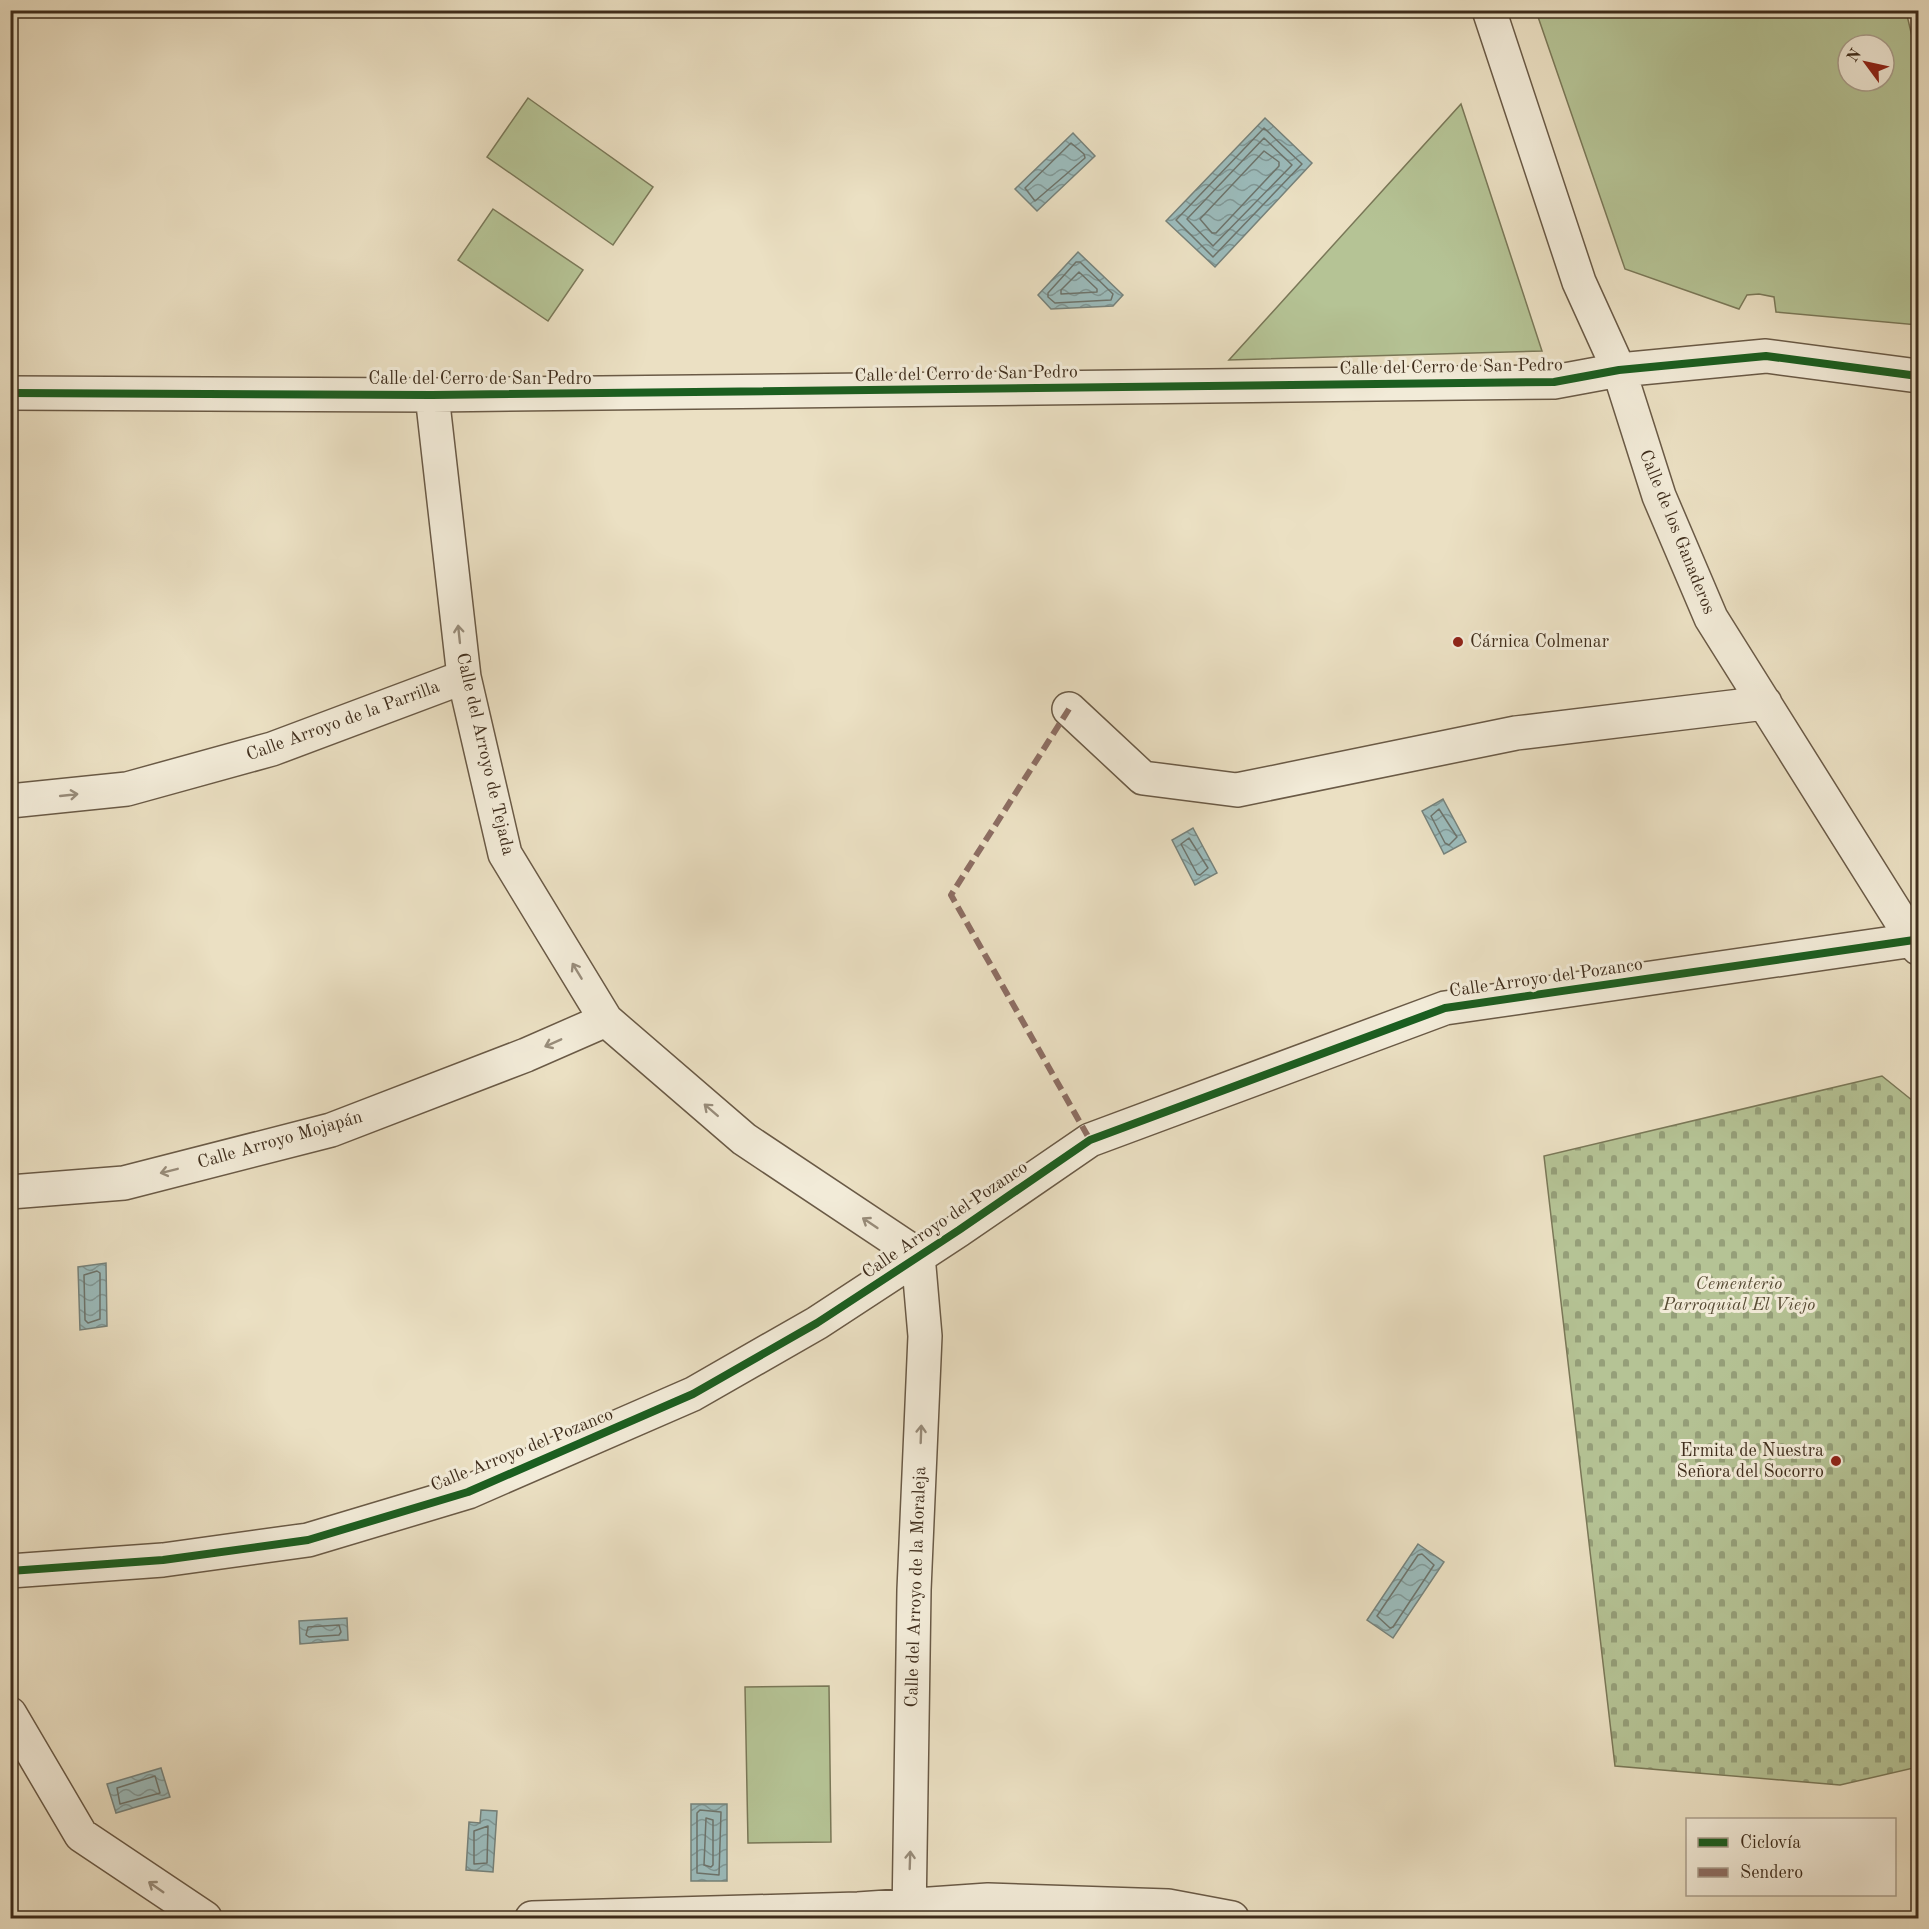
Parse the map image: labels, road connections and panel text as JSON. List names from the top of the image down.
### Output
{
  "streets": {
    "street": [
      "Calle del Cerro de San Pedro",
      "Calle de los Ganaderos",
      "Calle Arroyo de la Parrilla",
      "Calle del Arroyo de Tejada",
      "Calle Arroyo del Pozanco",
      "Calle Arroyo Mojapán",
      "Calle del Arroyo de la Moraleja"
    ]
  },
  "crossings": [
    ["Calle del Cerro de San Pedro", "Calle de los Ganaderos"],
    ["Calle del Cerro de San Pedro", "Calle del Arroyo de Tejada"],
    ["Calle de los Ganaderos", "Calle Arroyo del Pozanco"],
    ["Calle Arroyo de la Parrilla", "Calle del Arroyo de Tejada"],
    ["Calle del Arroyo de Tejada", "Calle Arroyo del Pozanco"],
    ["Calle del Arroyo de Tejada", "Calle Arroyo Mojapán"],
    ["Calle del Arroyo de Tejada", "Calle del Arroyo de la Moraleja"],
    ["Calle Arroyo del Pozanco", "Calle del Arroyo de la Moraleja"]
  ],
  "one_way": [
    "Calle Arroyo de la Parrilla",
    "Calle del Arroyo de Tejada",
    "Calle Arroyo Mojapán",
    "Calle del Arroyo de la Moraleja"
  ],
  "parks": ["Cementerio Parroquial El Viejo"],
  "places": ["Cárnica Colmenar", "Ermita de Nuestra Señora del Socorro"],
  "legend": ["Ciclovía", "Sendero"],
  "north": "top left"
}
